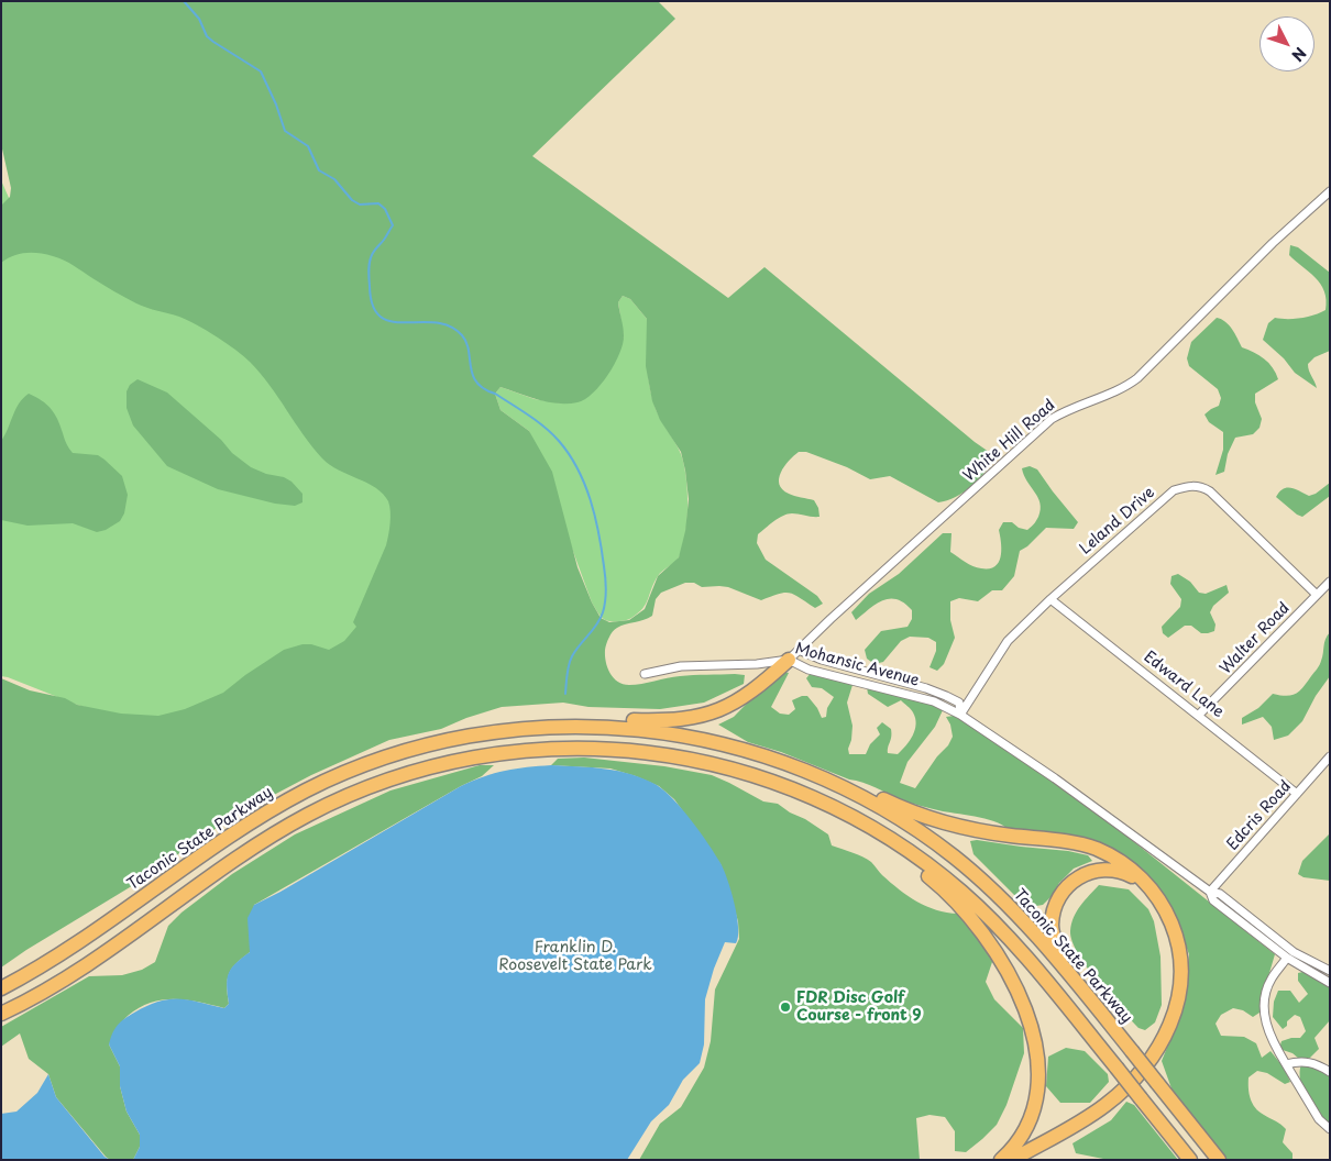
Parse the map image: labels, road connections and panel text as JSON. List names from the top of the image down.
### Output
{
  "streets": {
    "highway": ["Taconic State Parkway"],
    "street": [
      "White Hill Road",
      "Leland Drive",
      "Walter Road",
      "Mohansic Avenue",
      "Edward Lane",
      "Edcris Road"
    ]
  },
  "crossings": [
    ["White Hill Road", "Mohansic Avenue"],
    ["Leland Drive", "Walter Road"],
    ["Leland Drive", "Mohansic Avenue"],
    ["Leland Drive", "Edward Lane"],
    ["Walter Road", "Edward Lane"],
    ["Mohansic Avenue", "Edcris Road"],
    ["Edward Lane", "Edcris Road"]
  ],
  "parks": ["Franklin D. Roosevelt State Park"],
  "places": ["FDR Disc Golf Course - front 9"],
  "north": "bottom right"
}
